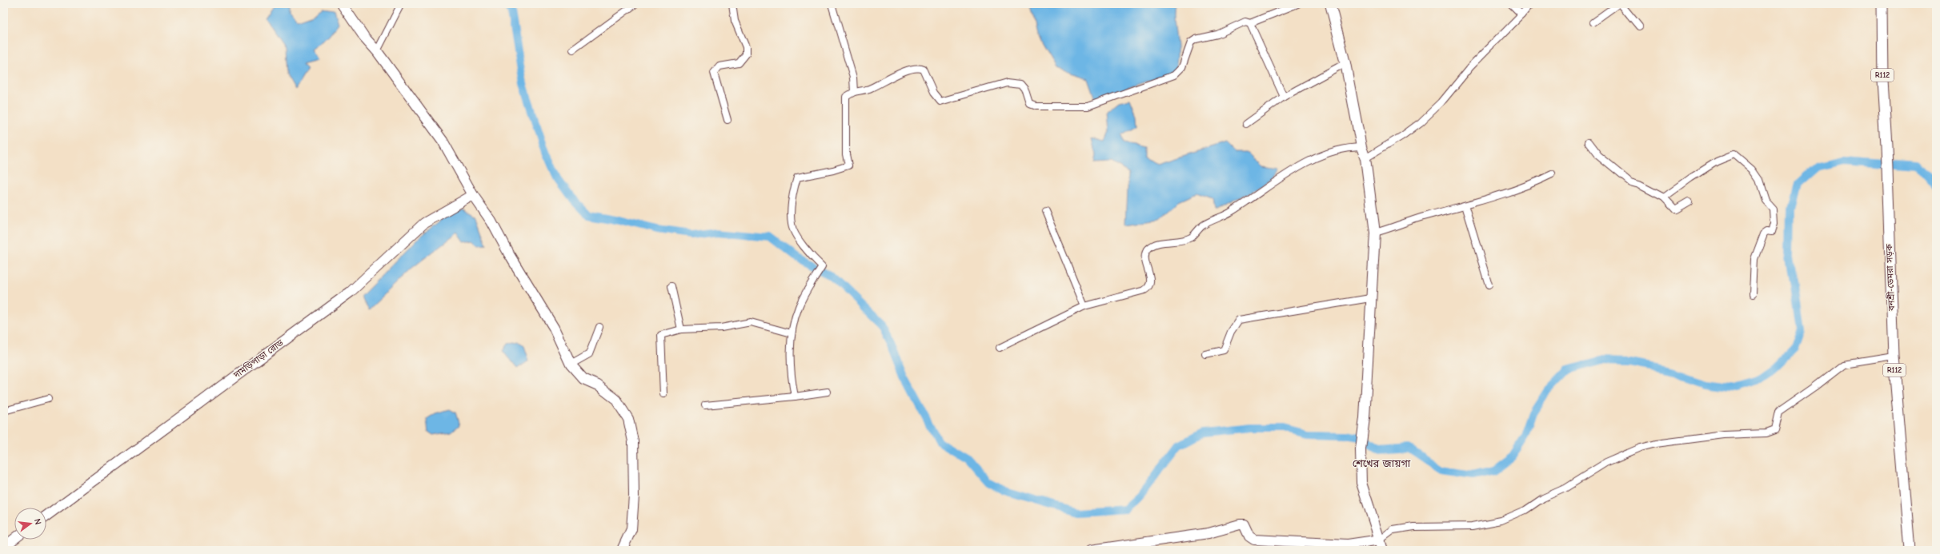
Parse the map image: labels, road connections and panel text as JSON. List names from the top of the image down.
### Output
{
  "streets": {
    "main road": ["R112", "বনশ্রী-ডেমরা সড়ক", "দামড়িপাড়া রোড"]
  },
  "districts": ["শেখের জায়গা"],
  "north": "right"
}
